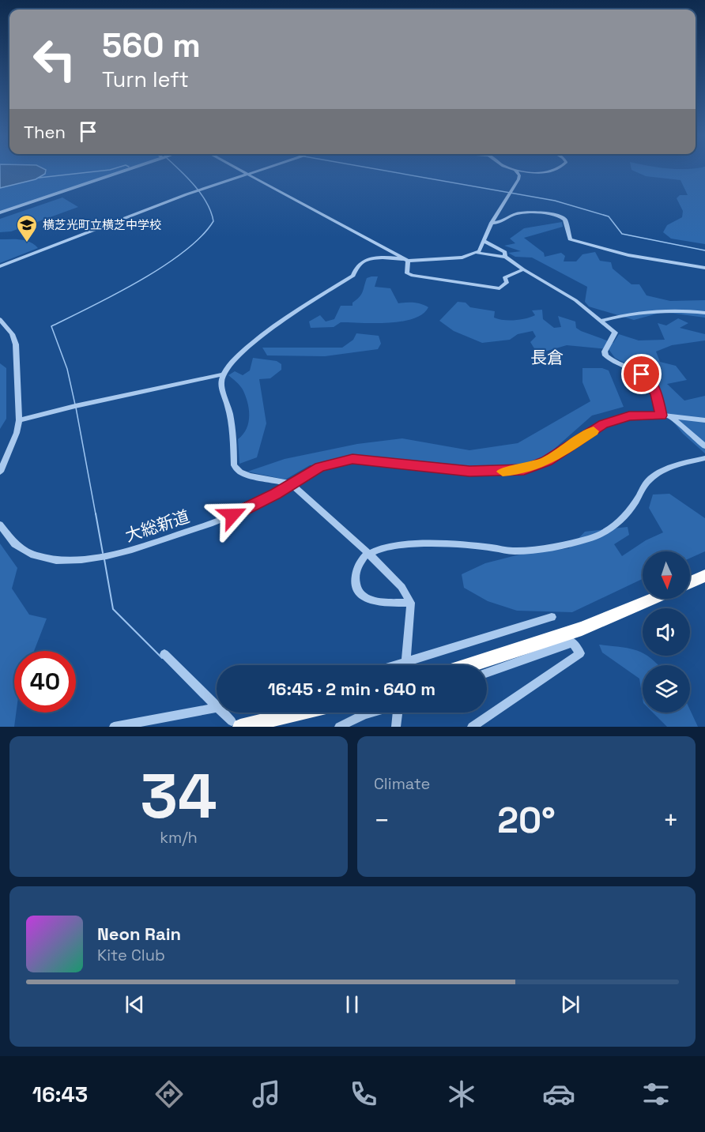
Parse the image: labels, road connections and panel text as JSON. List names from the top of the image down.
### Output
{
  "streets": {
    "street": ["大総新道"]
  },
  "districts": ["長倉"],
  "places": {
    "school or university": ["横芝光町立横芝中学校"]
  },
  "north": "bottom",
  "page": {
    "turn": ["560 m", "Turn left"],
    "then": "Then",
    "limit": "40",
    "trip": "16:45 · 2 min · 640 m",
    "tile": [
      ["34", "km/h"],
      "Climate"
    ],
    "heat": ["−", "20°", "+"],
    "song": ["Neon Rain", "Kite Club"],
    "tabs": "16:43"
  }
}
